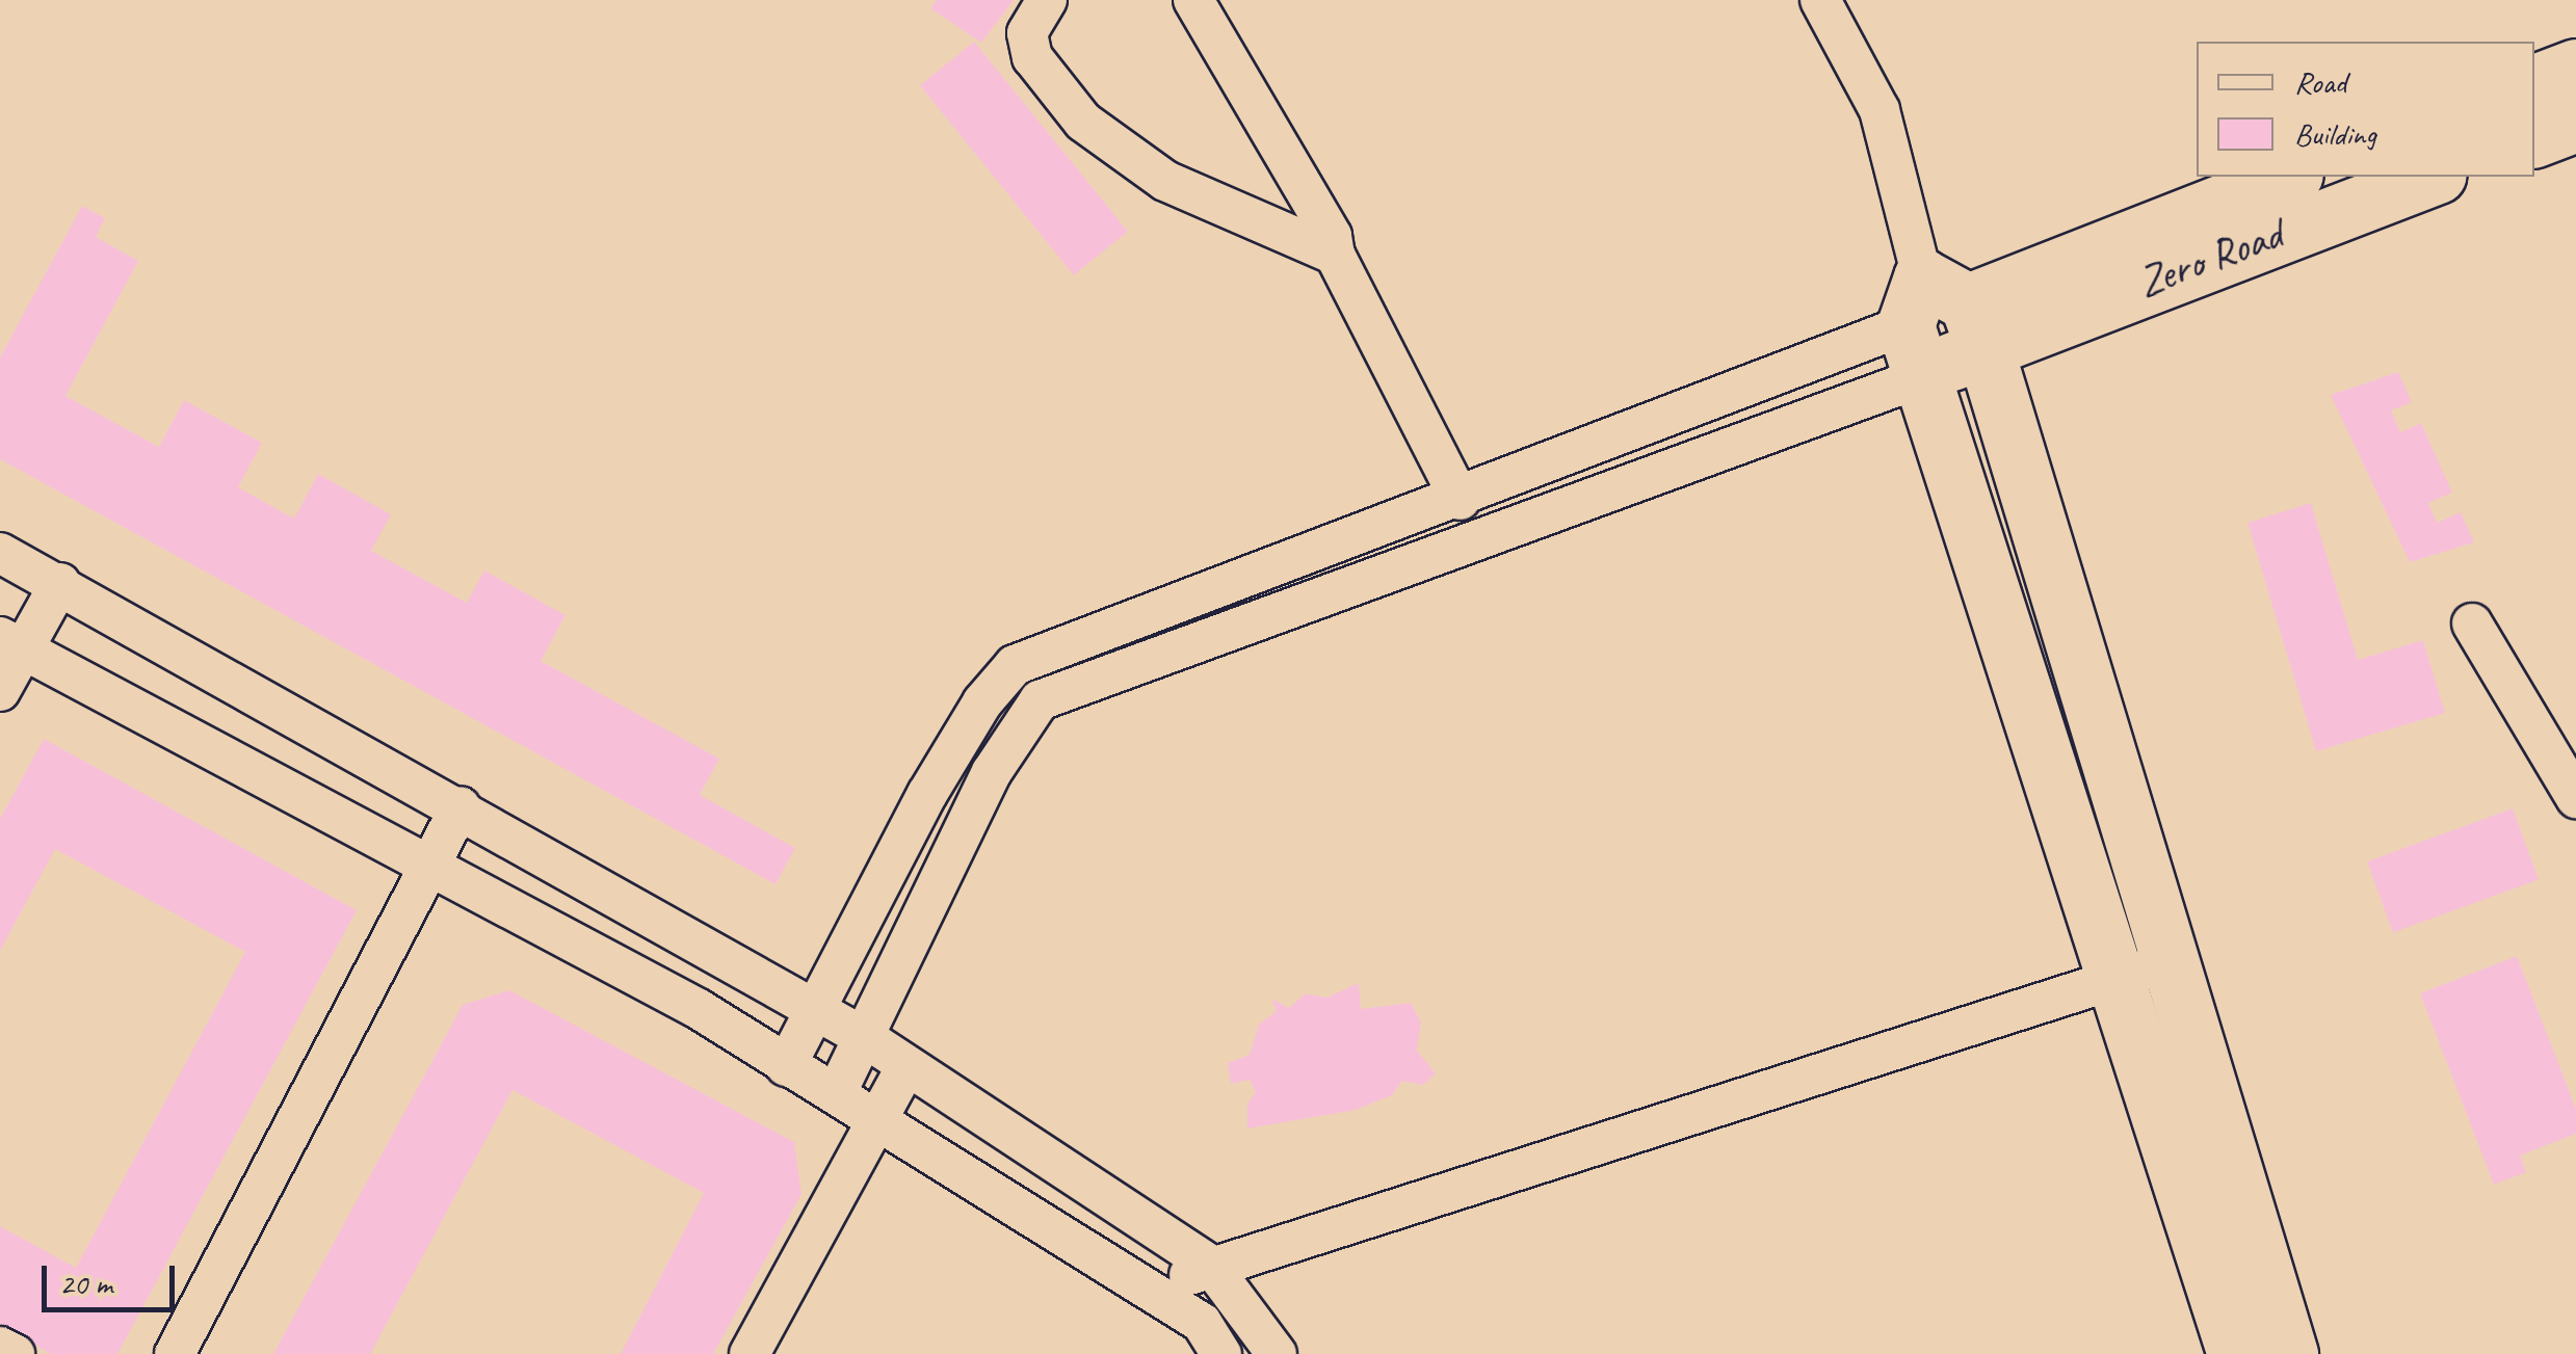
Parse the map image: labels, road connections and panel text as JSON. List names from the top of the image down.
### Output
{
  "streets": {
    "street": ["Zero Road"]
  },
  "legend": ["Road", "Building"],
  "scale_bar": "20 m"
}
